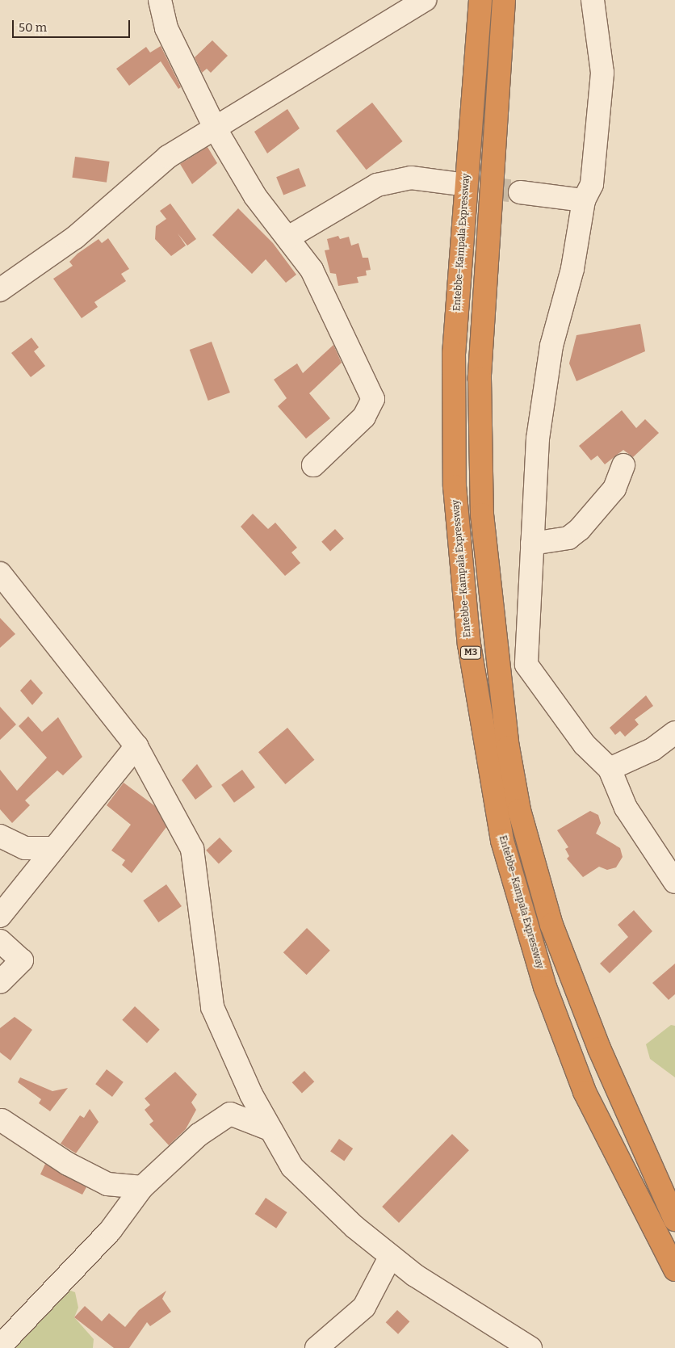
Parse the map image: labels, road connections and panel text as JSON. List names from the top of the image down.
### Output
{
  "streets": {
    "highway": ["Entebbe–Kampala Expressway", "M3"]
  },
  "scale_bar": "50 m"
}
